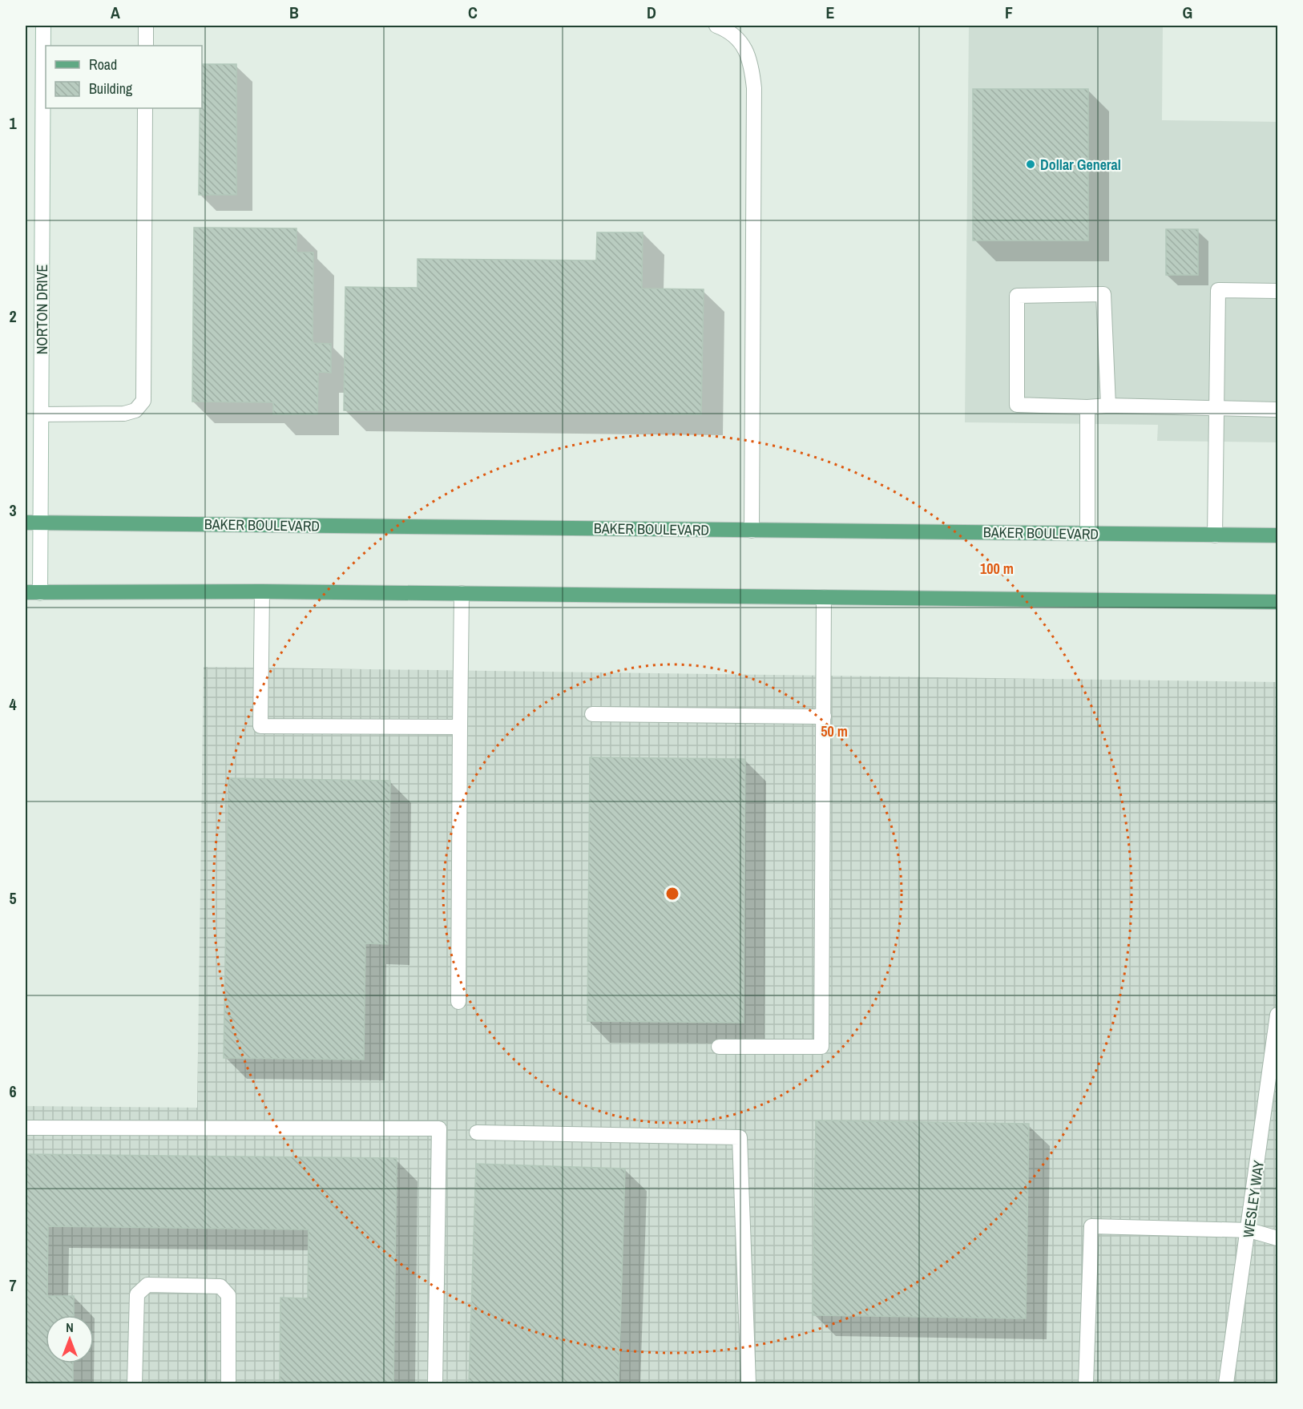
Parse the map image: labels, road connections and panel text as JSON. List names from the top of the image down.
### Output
{
  "streets": {
    "main road": ["BAKER BOULEVARD"],
    "street": ["NORTON DRIVE", "WESLEY WAY"]
  },
  "crossings": [
    ["NORTON DRIVE", "BAKER BOULEVARD"]
  ],
  "places": ["Dollar General"],
  "legend": ["Road", "Building"],
  "north": "top",
  "grid": {
    "columns": [
      "A",
      "B",
      "C",
      "D",
      "E",
      "F",
      "G"
    ],
    "rows": [
      "1",
      "2",
      "3",
      "4",
      "5",
      "6",
      "7"
    ]
  },
  "rings": ["100 m", "50 m"]
}
